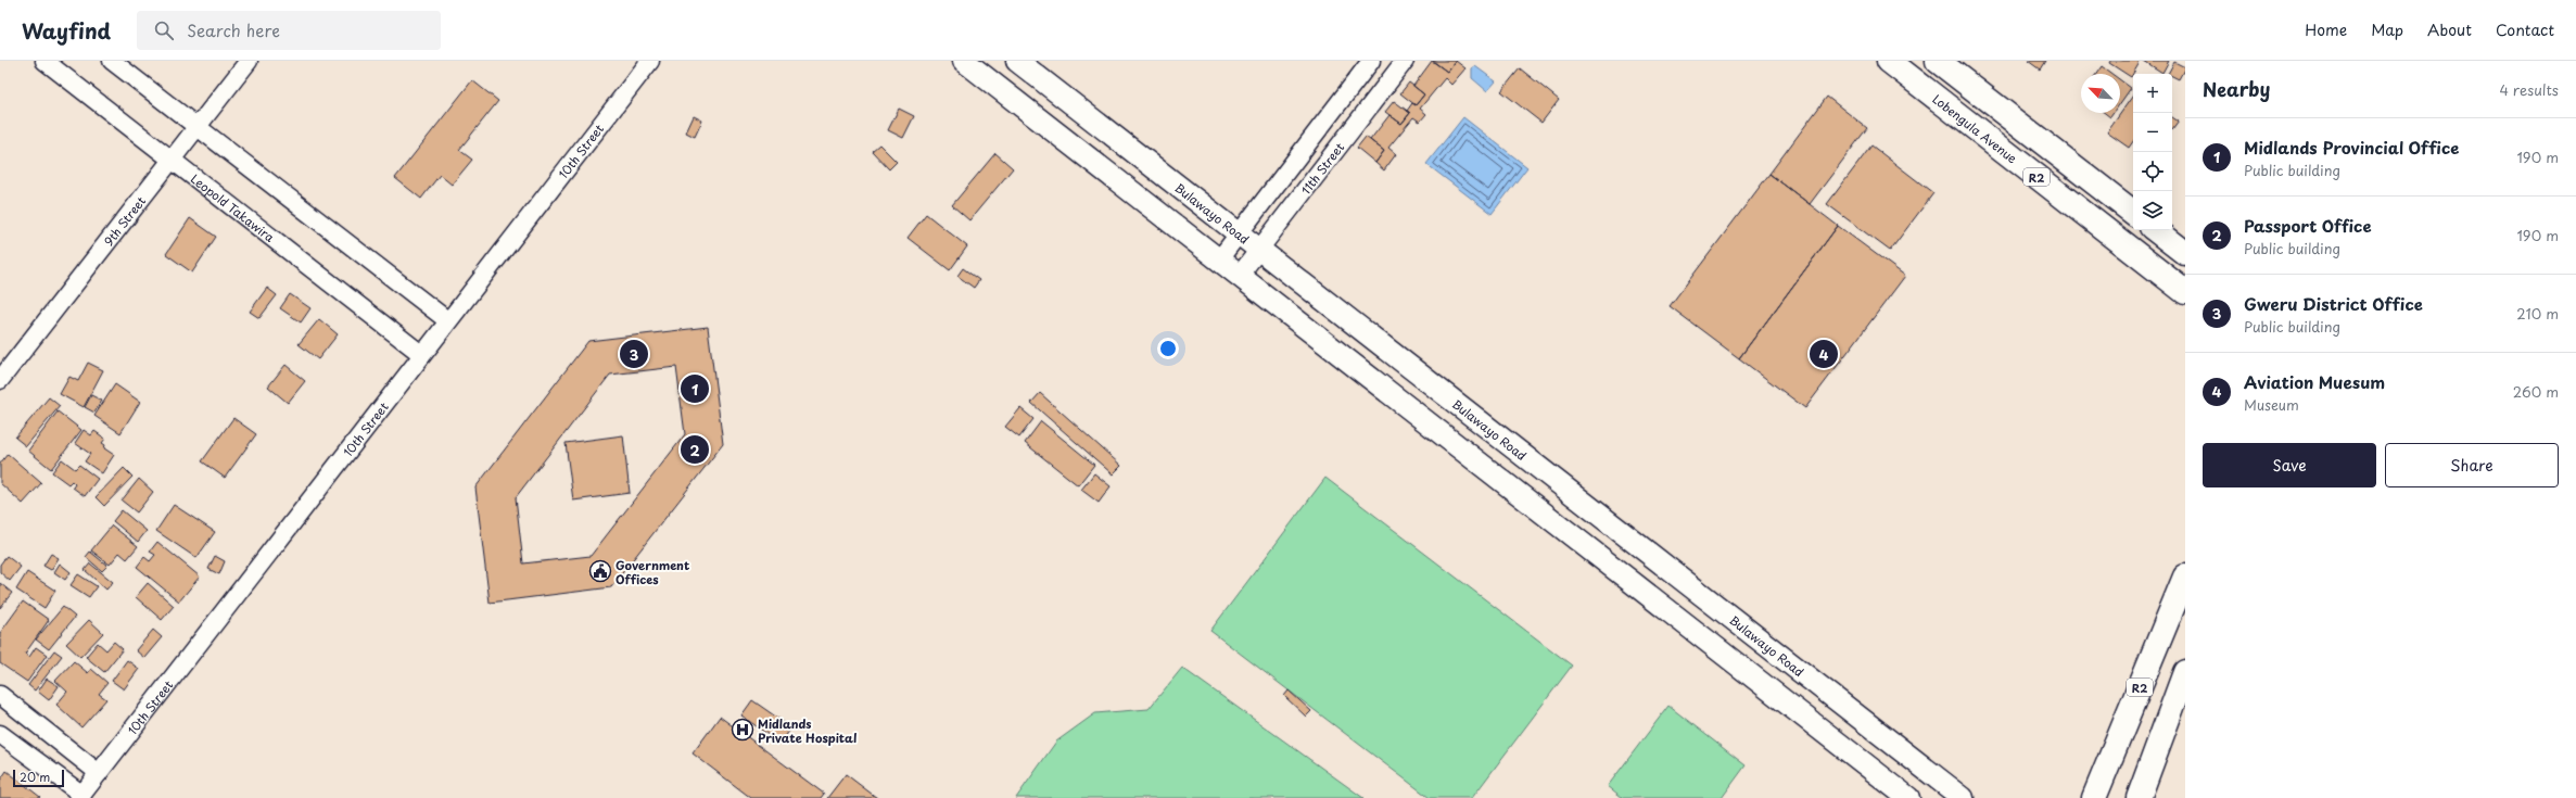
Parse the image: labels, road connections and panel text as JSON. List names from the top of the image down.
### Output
{
  "streets": {
    "highway": ["Lobengula Avenue", "R2"],
    "street": [
      "10th Street",
      "11th Street",
      "Leopold Takawira",
      "Bulawayo Road",
      "9th Street"
    ]
  },
  "crossings": [
    ["10th Street", "Leopold Takawira"],
    ["11th Street", "Bulawayo Road"],
    ["Leopold Takawira", "9th Street"]
  ],
  "places": {
    "public building": ["Government Offices"],
    "hospital": ["Midlands Private Hospital"]
  },
  "scale_bar": "20 m",
  "north": "top left",
  "page": {
    "header": "Wayfind",
    "search": "Search here",
    "nav": [
      "Home",
      "Map",
      "About",
      "Contact"
    ],
    "heading": ["Nearby", "4 results"],
    "map_buttons": ["+", "−"],
    "list": [
      {
        "mark": "1",
        "name": "Midlands Provincial Office",
        "note": "Public building",
        "value": "190 m"
      },
      {
        "mark": "2",
        "name": "Passport Office",
        "note": "Public building",
        "value": "190 m"
      },
      {
        "mark": "3",
        "name": "Gweru District Office",
        "note": "Public building",
        "value": "210 m"
      },
      {
        "mark": "4",
        "name": "Aviation Muesum",
        "note": "Museum",
        "value": "260 m"
      }
    ],
    "pins": [
      "3",
      "4",
      "1",
      "2"
    ],
    "buttons": ["Save", "Share"],
    "scale": "20 m"
  }
}
